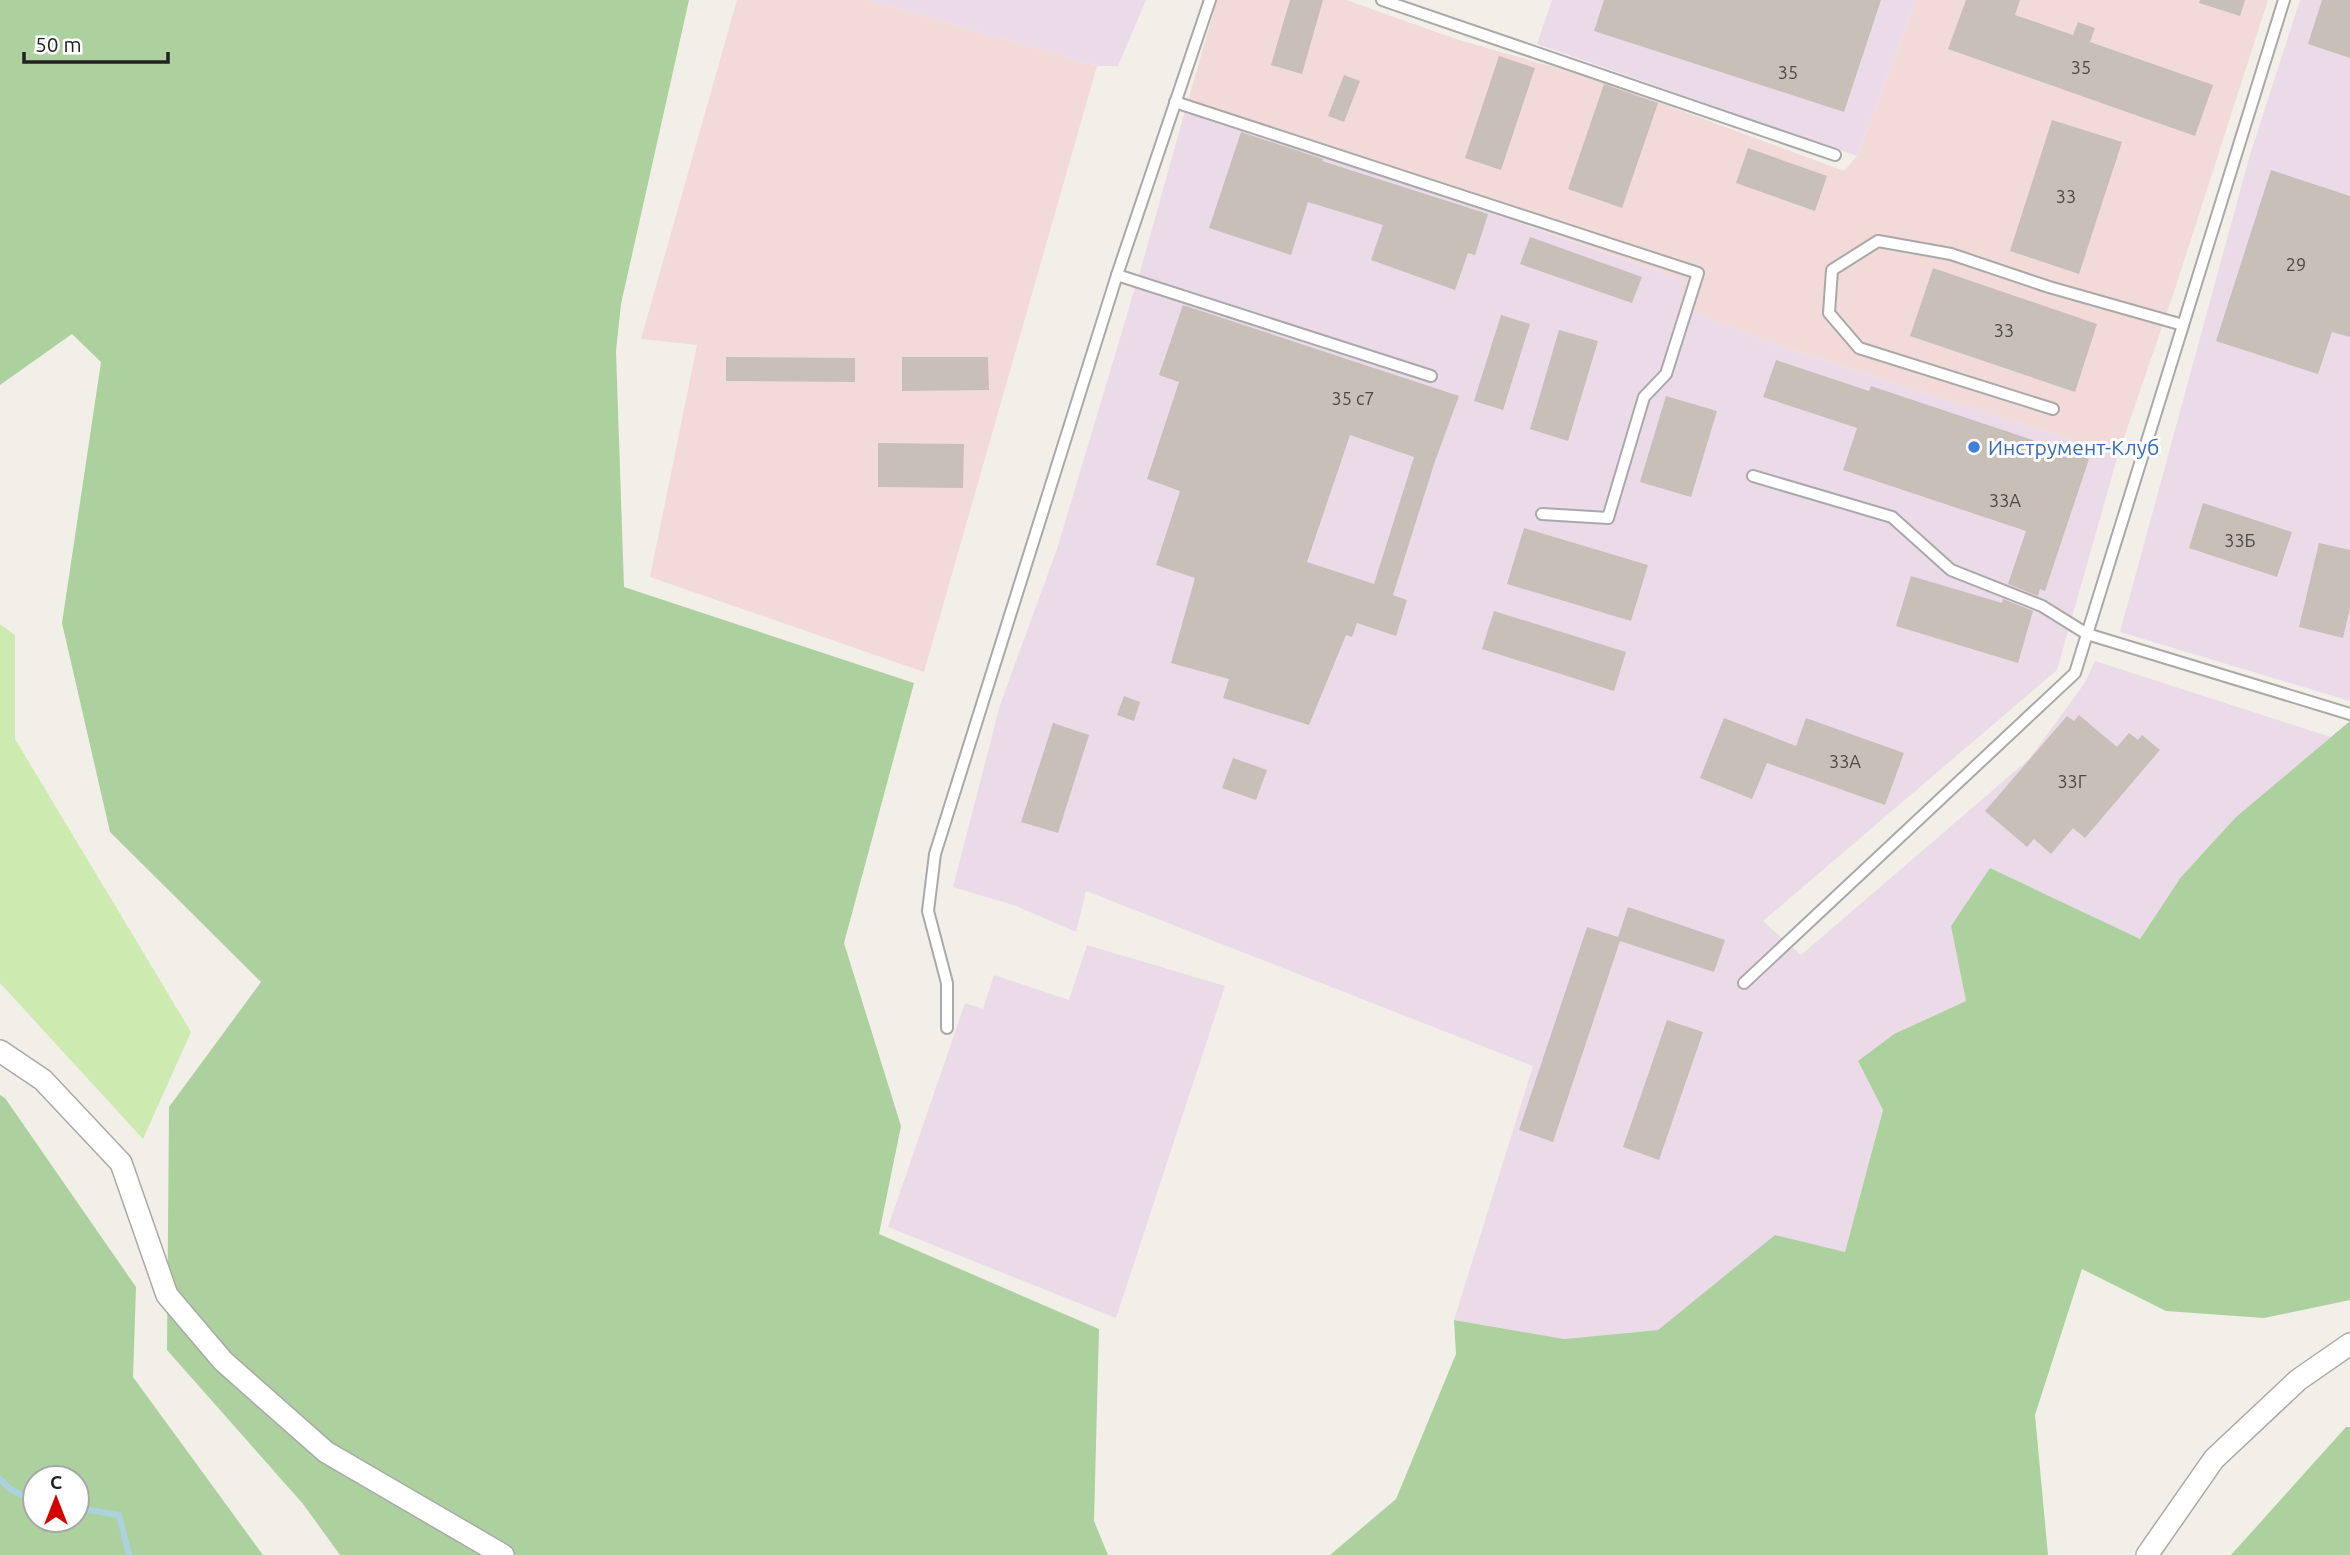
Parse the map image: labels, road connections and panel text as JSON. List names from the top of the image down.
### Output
{
  "places": ["Инструмент-Клуб"],
  "house_numbers": [
    "35",
    "35",
    "33",
    "29",
    "33",
    "35 c7",
    "33А",
    "33Б",
    "33А",
    "33Г"
  ],
  "scale_bar": "50 m",
  "north": "top"
}
